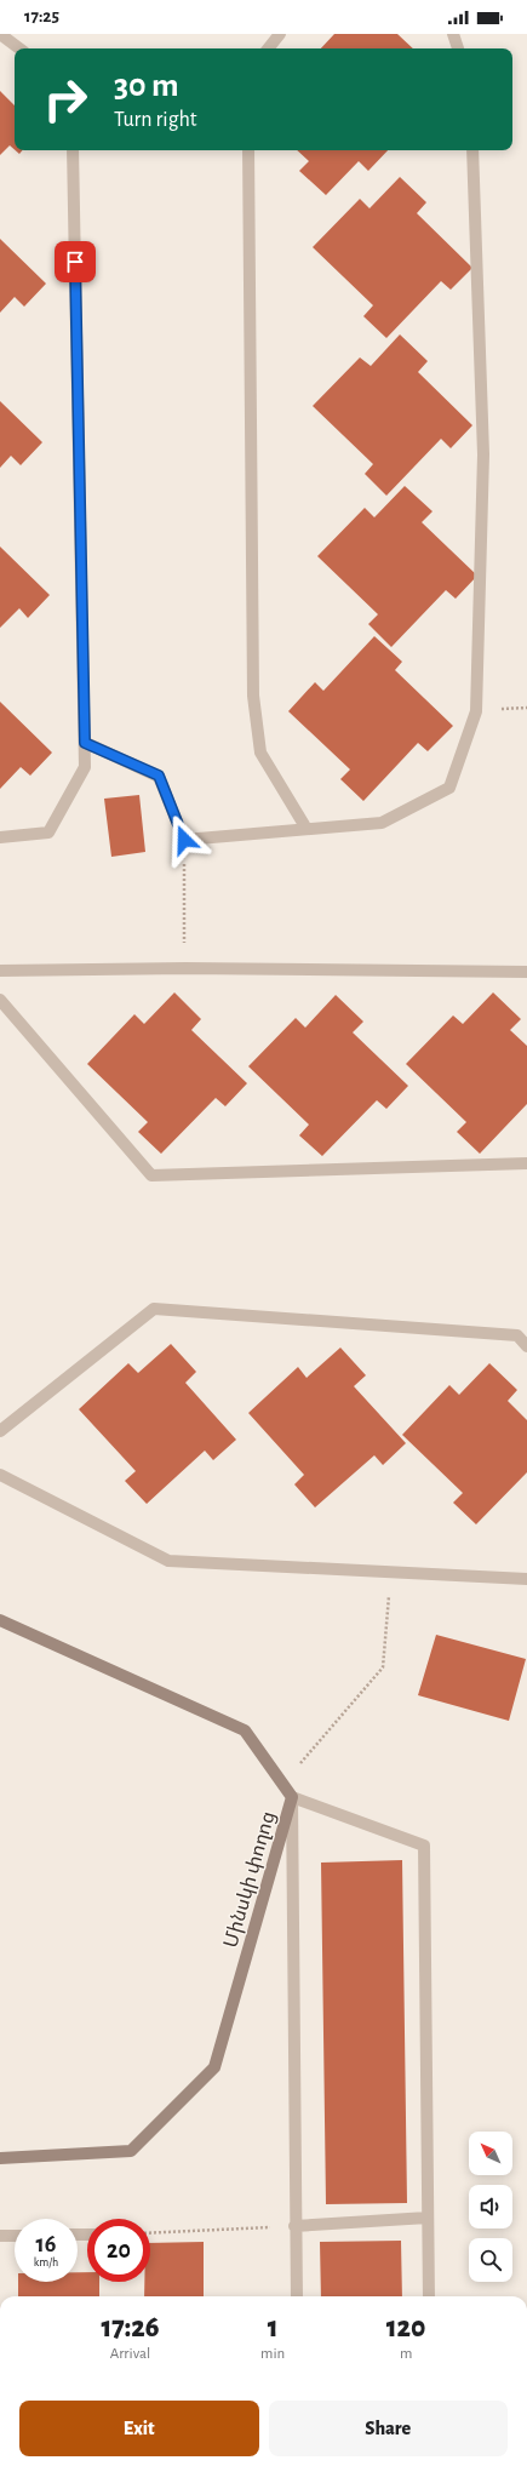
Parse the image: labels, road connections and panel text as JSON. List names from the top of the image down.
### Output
{
  "streets": {
    "main road": ["Մինսկի փողոց"]
  },
  "north": "top left",
  "page": {
    "status": "17:25",
    "turn": ["30 m", "Turn right"],
    "speed": "16 km/h",
    "limit": "20",
    "eta": [
      "17:26",
      "Arrival",
      "1",
      "min",
      "120",
      "m"
    ],
    "buttons": ["Exit", "Share"]
  }
}
